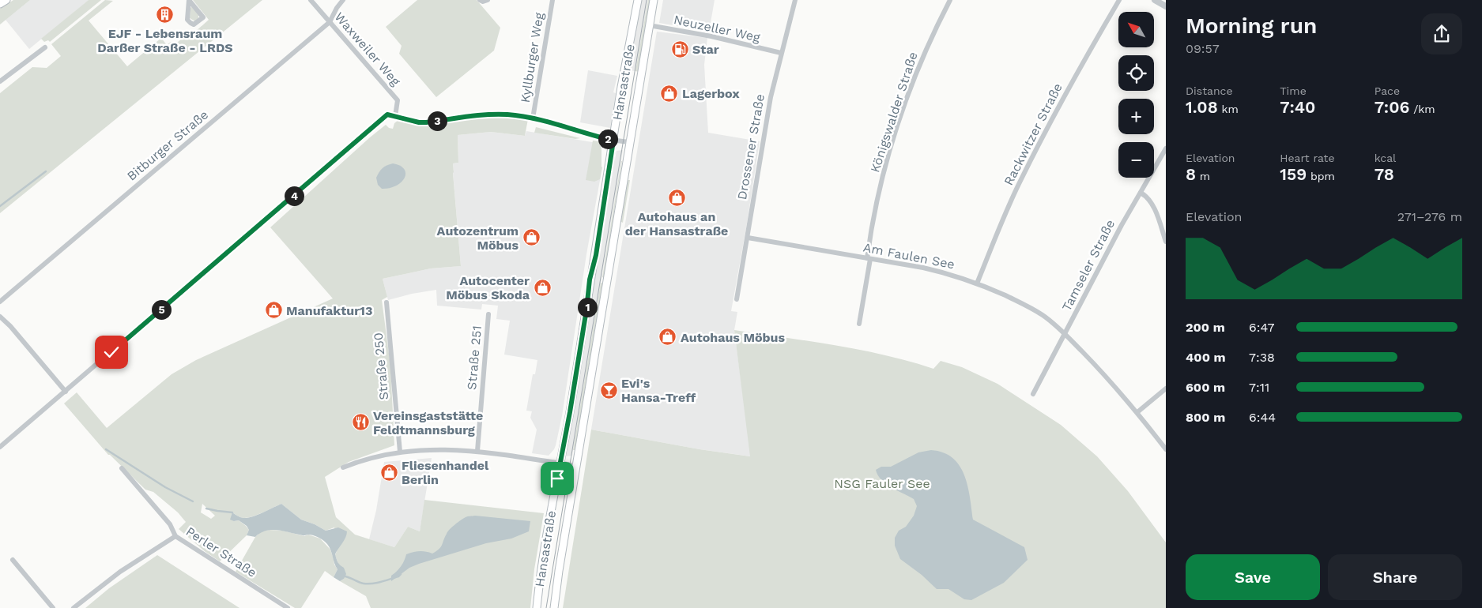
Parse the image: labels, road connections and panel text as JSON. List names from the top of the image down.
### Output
{
  "streets": {
    "main road": ["Hansastraße"],
    "street": [
      "Neuzeller Weg",
      "Waxweiler Weg",
      "Kyllburger Weg",
      "Königswalder Straße",
      "Rackwitzer Straße",
      "Bitburger Straße",
      "Drossener Straße",
      "Am Faulen See",
      "Tamseler Straße",
      "Straße 251",
      "Straße 250",
      "Perler Straße"
    ]
  },
  "crossings": [
    ["Neuzeller Weg", "Hansastraße"],
    ["Neuzeller Weg", "Drossener Straße"],
    ["Waxweiler Weg", "Bitburger Straße"],
    ["Königswalder Straße", "Am Faulen See"],
    ["Rackwitzer Straße", "Am Faulen See"],
    ["Drossener Straße", "Am Faulen See"],
    ["Am Faulen See", "Tamseler Straße"]
  ],
  "parks": ["NSG Fauler See"],
  "places": {
    "building": ["EJF - Lebensraum Darßer Straße - LRDS"],
    "fuel station": ["Star"],
    "shop": [
      "Lagerbox",
      "Autohaus an der Hansastraße",
      "Autozentrum Möbus",
      "Autocenter Möbus Skoda",
      "Manufaktur13",
      "Autohaus Möbus",
      "Fliesenhandel Berlin"
    ],
    "bar": ["Evi's Hansa-Treff"],
    "restaurant": ["Vereinsgaststätte Feldtmannsburg"]
  },
  "north": "top left",
  "page": {
    "heading": ["Morning run", "09:57"],
    "map_buttons": ["+", "−"],
    "stats": [
      ["Distance", "1.08 km"],
      ["Time", "7:40"],
      ["Pace", "7:06 /km"],
      ["Elevation", "8 m"],
      ["Heart rate", "159 bpm"],
      ["kcal", "78"]
    ],
    "pins": [
      "3",
      "2",
      "4",
      "1",
      "5"
    ],
    "chart": ["Elevation", "271–276 m"],
    "list": [
      {
        "name": "200 m",
        "note": "6:47"
      },
      {
        "name": "400 m",
        "note": "7:38"
      },
      {
        "name": "600 m",
        "note": "7:11"
      },
      {
        "name": "800 m",
        "note": "6:44"
      }
    ],
    "buttons": ["Save", "Share"]
  }
}
